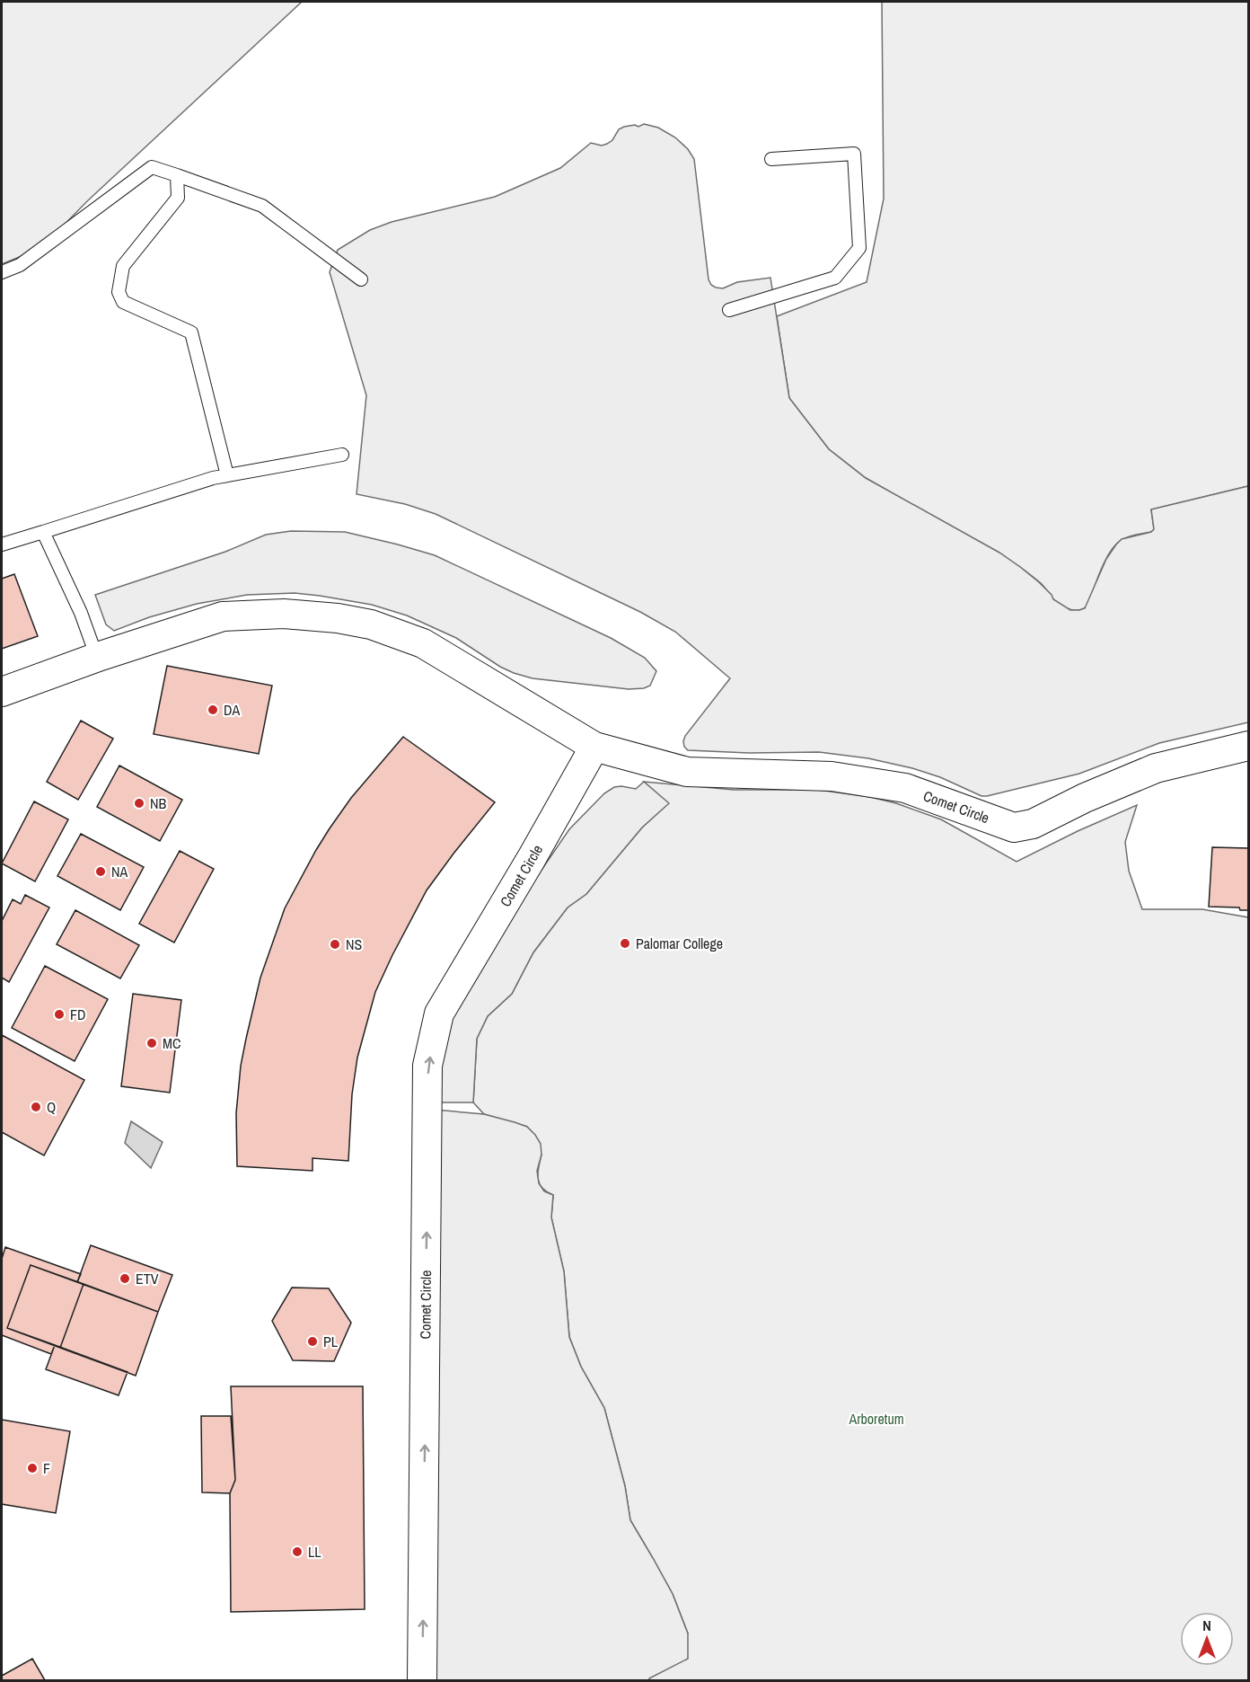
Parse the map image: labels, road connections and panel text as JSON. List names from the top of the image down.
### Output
{
  "streets": {
    "street": ["Comet Circle"]
  },
  "one_way": ["Comet Circle"],
  "parks": ["Arboretum"],
  "places": [
    "DA",
    "NB",
    "NA",
    "Palomar College",
    "NS",
    "FD",
    "MC",
    "Q",
    "ETV",
    "PL",
    "F",
    "LL"
  ],
  "north": "top"
}
